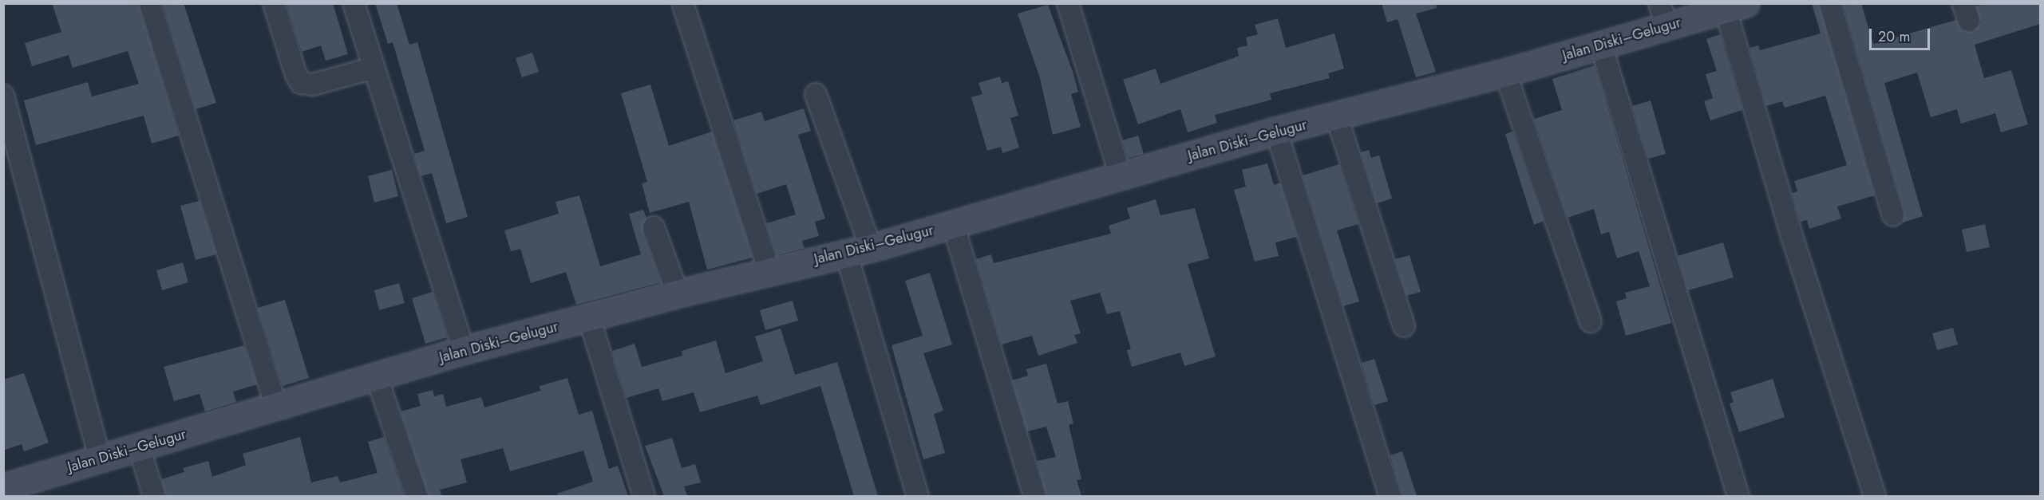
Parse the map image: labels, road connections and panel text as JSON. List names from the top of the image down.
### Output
{
  "streets": {
    "main road": ["Jalan Diski–Gelugur"]
  },
  "scale_bar": "20 m"
}
